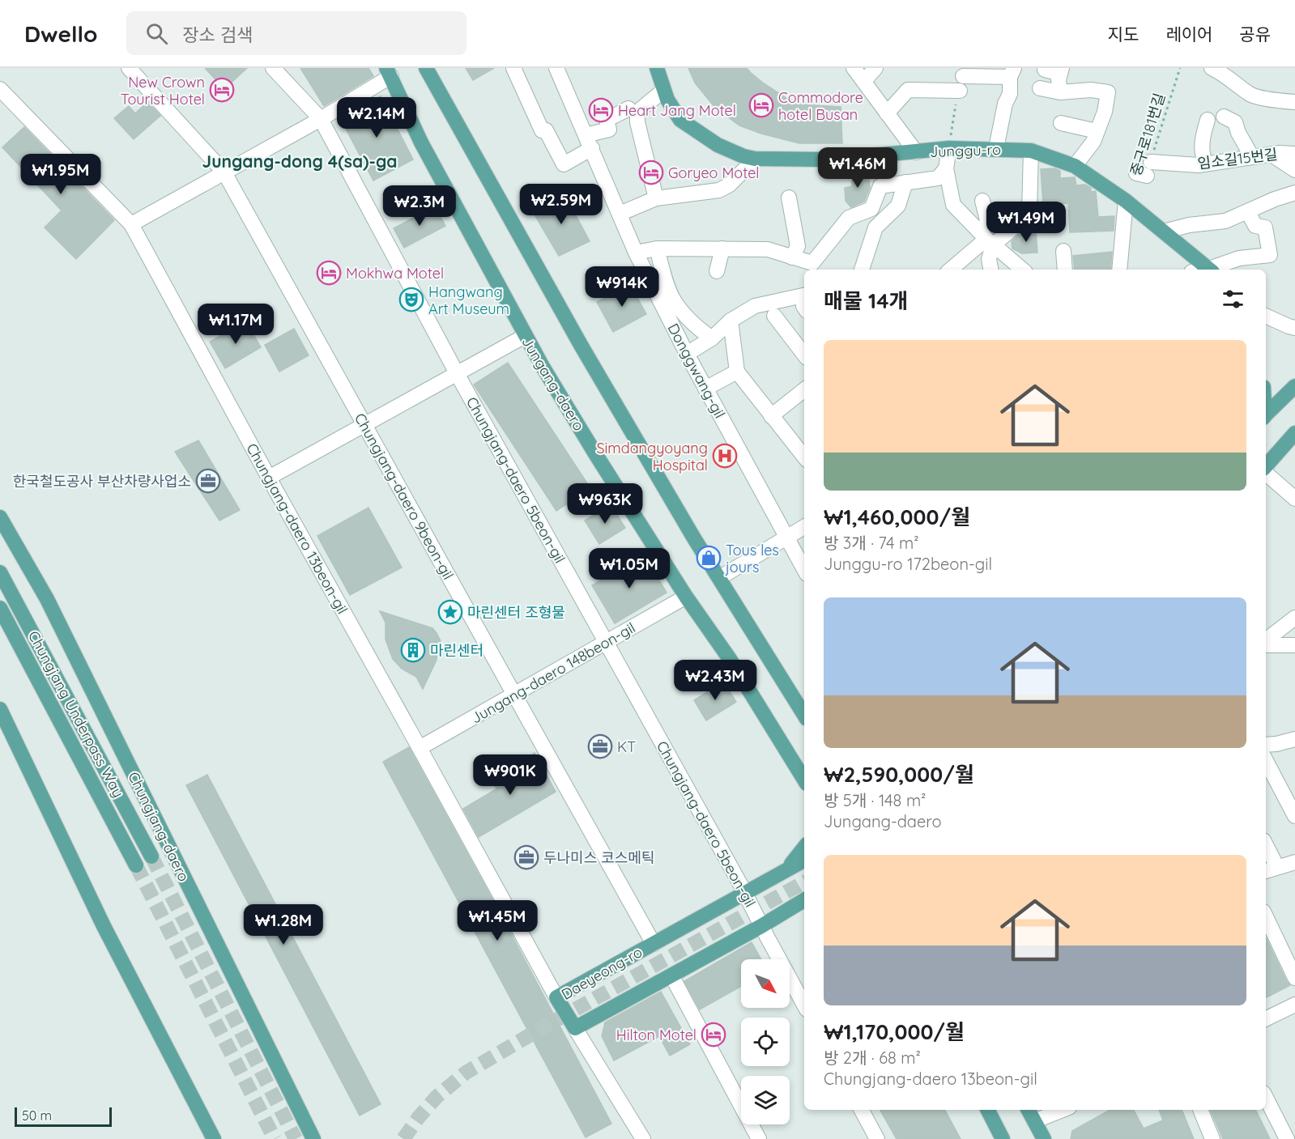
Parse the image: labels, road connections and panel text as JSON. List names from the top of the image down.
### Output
{
  "streets": {
    "main road": [
      "Junggu-ro",
      "Jungang-daero",
      "Chungjang Underpass Way",
      "Chungjang-daero",
      "Daeyeong-ro"
    ],
    "street": [
      "임소길15번길",
      "Donggwang-gil",
      "Chungjang-daero 5beon-gil",
      "Chungjang-daero 9beon-gil",
      "Chungjang-daero 13beon-gil",
      "Jungang-daero 148beon-gil"
    ],
    "path": ["중구로181번길"]
  },
  "crossings": [
    ["중구로181번길", "임소길15번길"],
    ["Jungang-daero", "Jungang-daero 148beon-gil"],
    ["Chungjang-daero 5beon-gil", "Jungang-daero 148beon-gil"],
    ["Chungjang-daero 5beon-gil", "Daeyeong-ro"],
    ["Chungjang-daero 9beon-gil", "Jungang-daero 148beon-gil"],
    ["Chungjang-daero 9beon-gil", "Daeyeong-ro"],
    ["Chungjang-daero 13beon-gil", "Jungang-daero 148beon-gil"],
    ["Chungjang-daero 13beon-gil", "Daeyeong-ro"]
  ],
  "districts": ["Jungang-dong 4(sa)-ga"],
  "places": {
    "hotel": [
      "New Crown Tourist Hotel",
      "Commodore hotel Busan",
      "Heart Jang Motel",
      "Goryeo Motel",
      "Mokhwa Motel",
      "Hilton Motel"
    ],
    "theatre": ["Hangwang Art Museum"],
    "hospital": ["Simdangyoyang Hospital"],
    "office": ["한국철도공사 부산차량사업소", "KT", "두나미스 코스메틱"],
    "shop": ["Tous les jours"],
    "place": ["마린센터 조형물"],
    "building": ["마린센터"]
  },
  "scale_bar": "50 m",
  "north": "bottom right",
  "page": {
    "header": "Dwello",
    "search": "장소 검색",
    "nav": ["지도", "레이어", "공유"],
    "price": [
      "₩2.14M",
      "₩1.46M",
      "₩1.95M",
      "₩2.59M",
      "₩2.3M",
      "₩1.49M",
      "₩914K",
      "₩1.17M",
      "₩963K",
      "₩1.05M",
      "₩2.43M",
      "₩901K",
      "₩1.45M",
      "₩1.28M"
    ],
    "heading": "매물 14개",
    "list": [
      {
        "name": "₩1,460,000/월",
        "note": "방 3개 · 74 m² · Junggu-ro 172beon-gil"
      },
      {
        "name": "₩2,590,000/월",
        "note": "방 5개 · 148 m² · Jungang-daero"
      },
      {
        "name": "₩1,170,000/월",
        "note": "방 2개 · 68 m² · Chungjang-daero 13beon-gil"
      }
    ],
    "scale": "50 m"
  }
}
